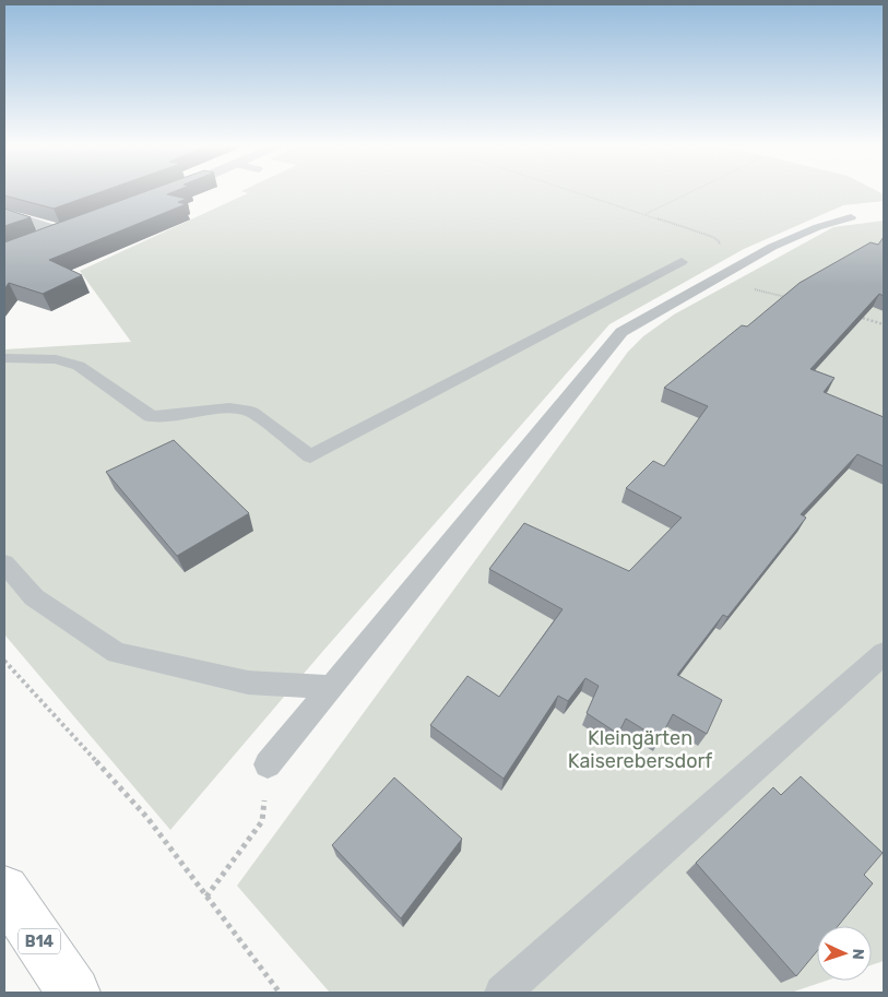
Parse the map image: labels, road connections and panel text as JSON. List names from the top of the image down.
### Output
{
  "streets": {
    "main road": ["B14"]
  },
  "parks": ["Kleingärten Kaiserebersdorf"],
  "north": "right"
}
